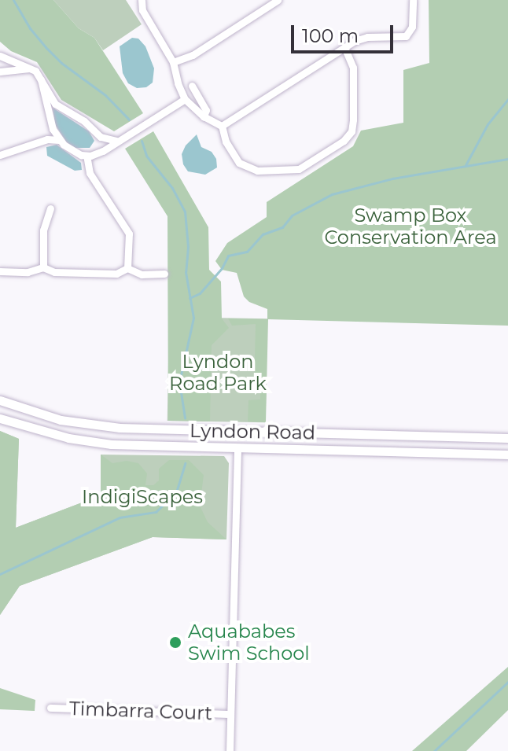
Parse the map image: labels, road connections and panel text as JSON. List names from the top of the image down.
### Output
{
  "streets": {
    "main road": ["Lyndon Road"],
    "street": ["Timbarra Court"]
  },
  "parks": ["Swamp Box Conservation Area", "Lyndon Road Park", "IndigiScapes"],
  "places": ["Aquababes Swim School"],
  "scale_bar": "100 m"
}
